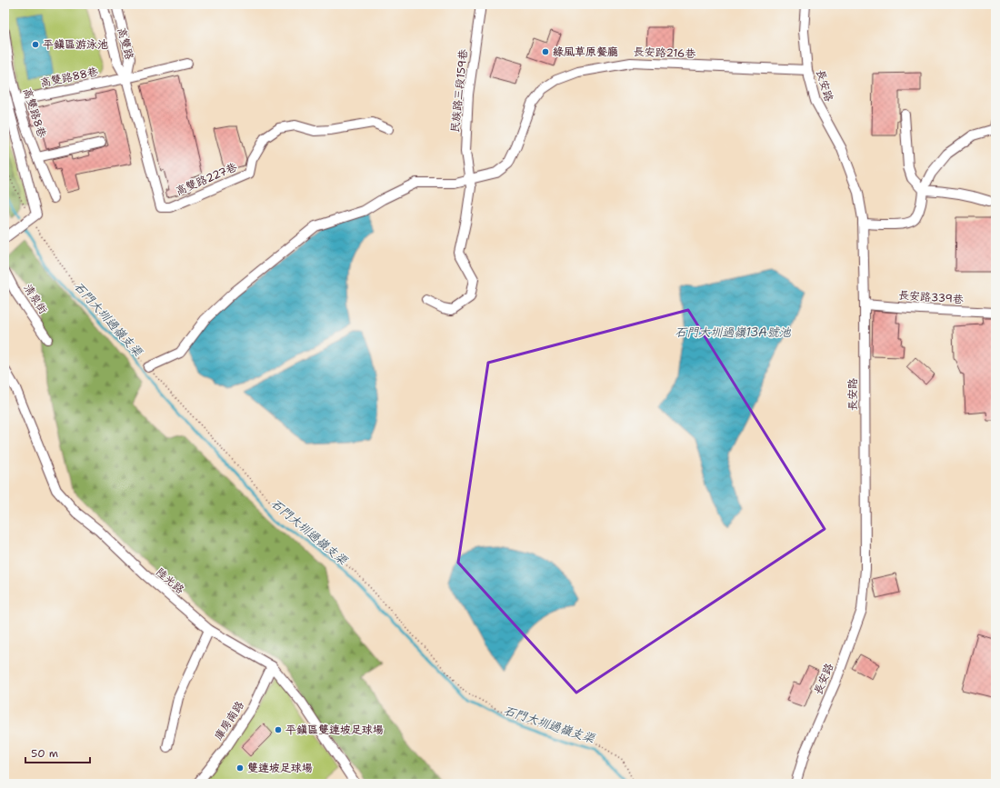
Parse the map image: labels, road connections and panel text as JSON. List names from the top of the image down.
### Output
{
  "streets": {
    "street": [
      "高雙路",
      "長安路216巷",
      "高雙路88巷",
      "長安路",
      "民族路三段159巷",
      "高雙路8巷",
      "高雙路227巷",
      "長安路339巷",
      "清泉街",
      "陸光路",
      "庫房南路"
    ]
  },
  "crossings": [
    ["高雙路", "高雙路88巷"],
    ["高雙路", "高雙路227巷"],
    ["長安路216巷", "長安路"],
    ["長安路216巷", "民族路三段159巷"],
    ["高雙路88巷", "高雙路8巷"],
    ["高雙路88巷", "高雙路227巷"],
    ["長安路", "長安路339巷"],
    ["陸光路", "庫房南路"]
  ],
  "water": ["石門大圳過嶺支渠", "石門大圳過嶺13A號池"],
  "places": [
    "平鎮區游泳池",
    "綠風草原餐廳",
    "平鎮區雙連坡足球場",
    "雙連坡足球場"
  ],
  "scale_bar": "50 m"
}
